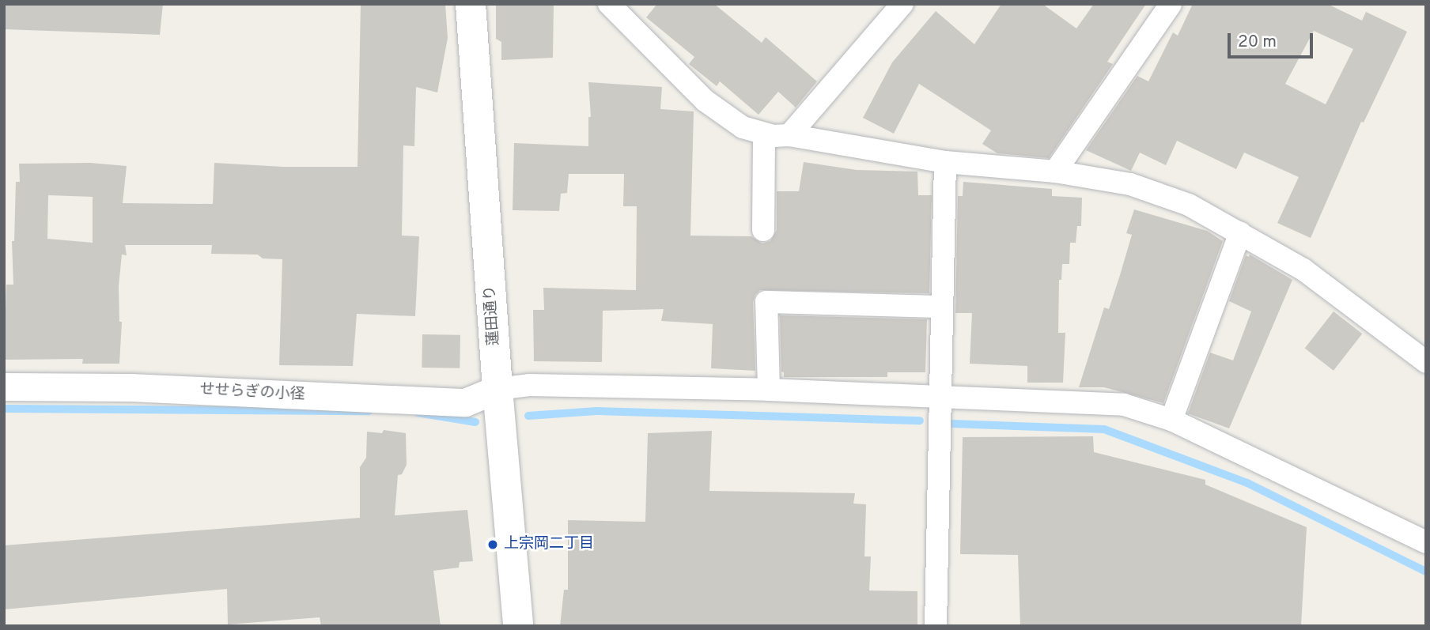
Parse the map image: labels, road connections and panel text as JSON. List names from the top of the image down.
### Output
{
  "streets": {
    "main road": ["蓮田通り"],
    "street": ["せせらぎの小径"]
  },
  "crossings": [
    ["蓮田通り", "せせらぎの小径"]
  ],
  "places": ["上宗岡二丁目"],
  "scale_bar": "20 m"
}
